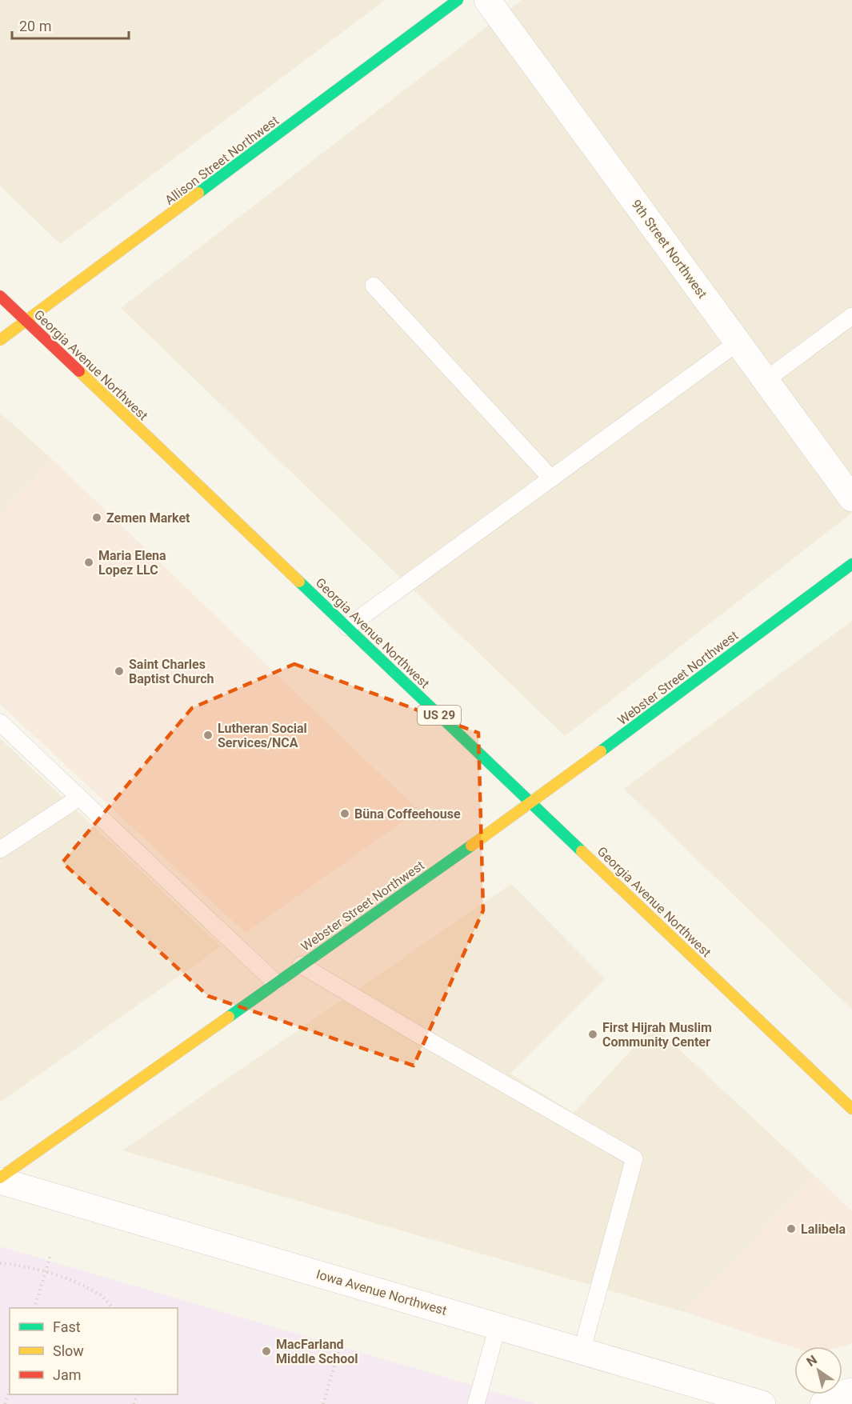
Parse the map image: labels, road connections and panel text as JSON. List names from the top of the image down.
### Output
{
  "streets": {
    "main road": [
      "Allison Street Northwest",
      "Georgia Avenue Northwest",
      "Webster Street Northwest",
      "US 29"
    ],
    "street": ["9th Street Northwest", "Iowa Avenue Northwest"]
  },
  "crossings": [
    ["Allison Street Northwest", "Georgia Avenue Northwest"],
    ["Georgia Avenue Northwest", "Webster Street Northwest"],
    ["Webster Street Northwest", "Iowa Avenue Northwest"]
  ],
  "places": [
    "Zemen Market",
    "Maria Elena Lopez LLC",
    "Saint Charles Baptist Church",
    "Lutheran Social Services/NCA",
    "Büna Coffeehouse",
    "First Hijrah Muslim Community Center",
    "Lalibela",
    "MacFarland Middle School"
  ],
  "legend": ["Fast", "Slow", "Jam"],
  "scale_bar": "20 m",
  "north": "top left"
}
